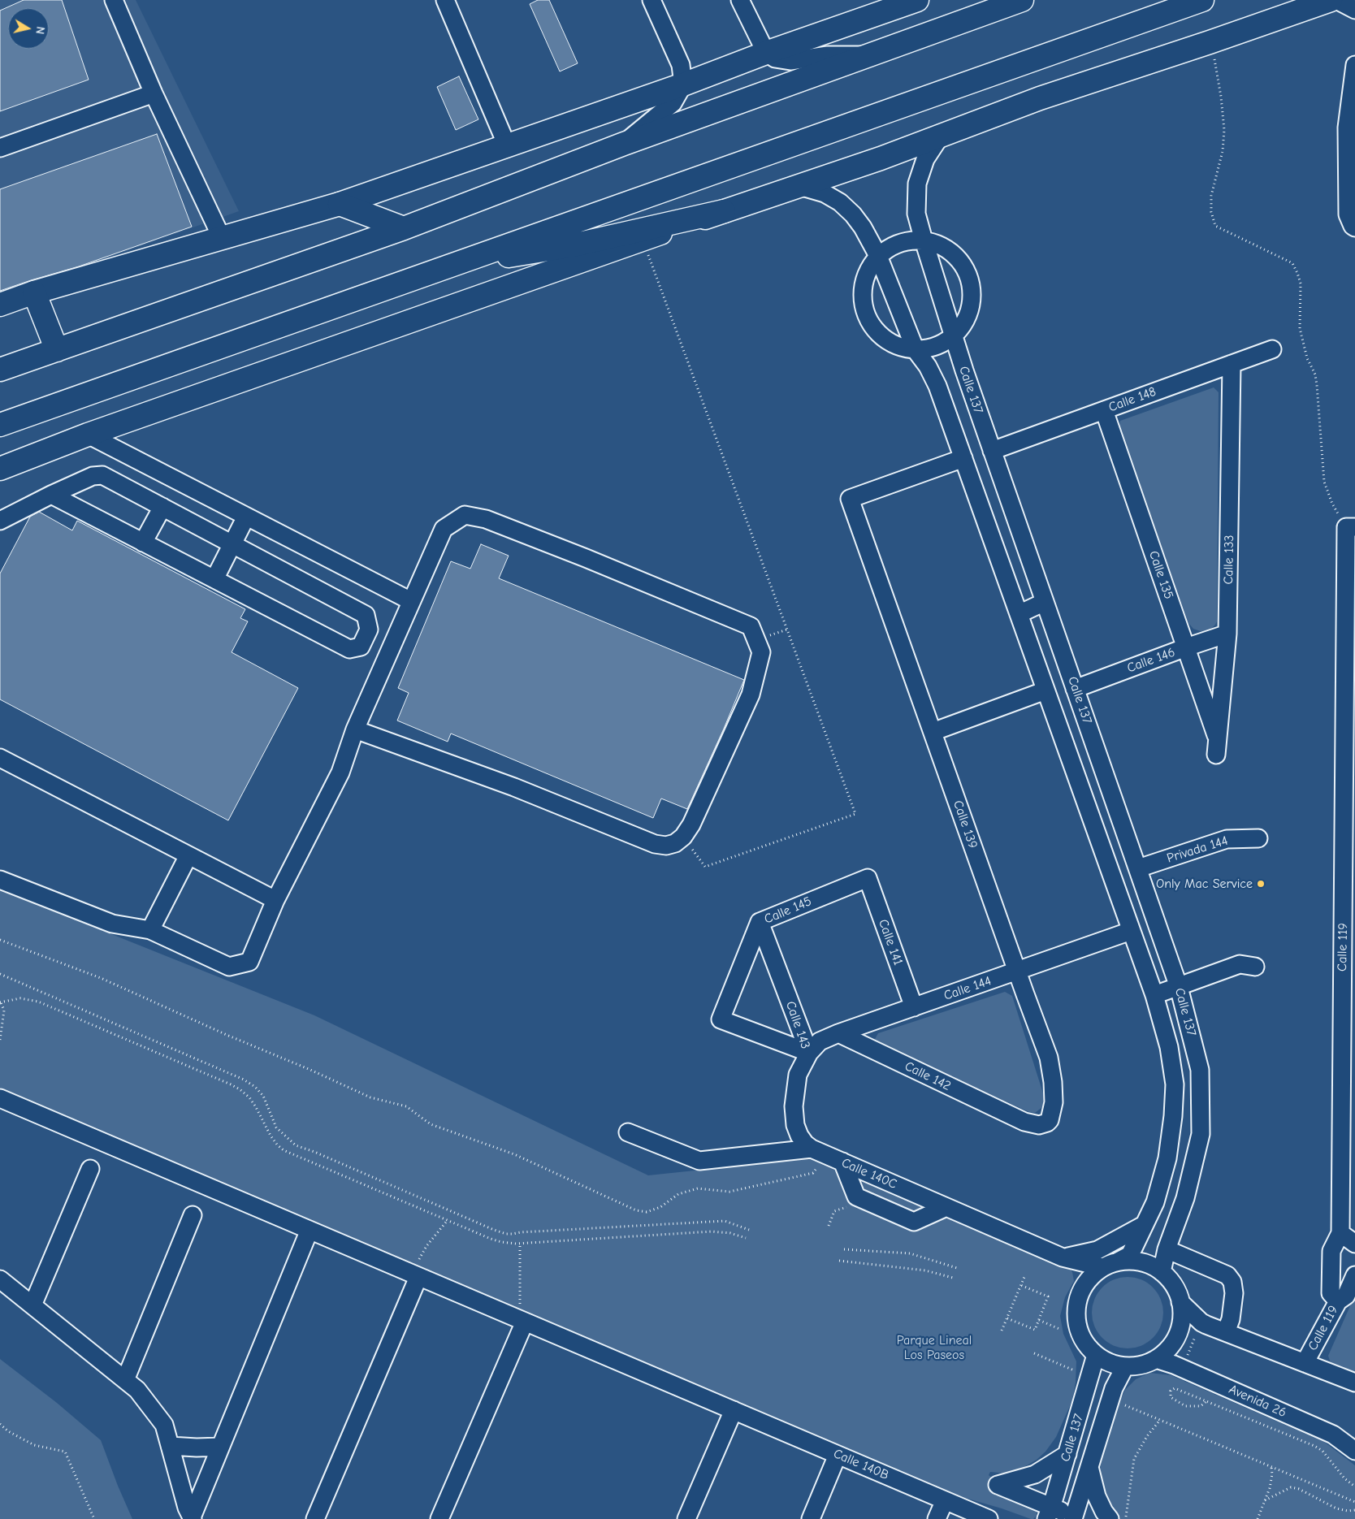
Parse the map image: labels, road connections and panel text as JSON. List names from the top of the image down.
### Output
{
  "streets": {
    "street": [
      "Calle 137",
      "Calle 148",
      "Calle 133",
      "Calle 135",
      "Calle 146",
      "Calle 139",
      "Privada 144",
      "Calle 145",
      "Calle 141",
      "Calle 119",
      "Calle 144",
      "Calle 143",
      "Calle 142",
      "Calle 140C",
      "Avenida 26",
      "Calle 140B"
    ]
  },
  "crossings": [
    ["Calle 137", "Calle 148"],
    ["Calle 137", "Calle 146"],
    ["Calle 137", "Calle 139"],
    ["Calle 137", "Privada 144"],
    ["Calle 137", "Calle 144"],
    ["Calle 137", "Calle 140C"],
    ["Calle 137", "Avenida 26"],
    ["Calle 148", "Calle 133"],
    ["Calle 148", "Calle 135"],
    ["Calle 133", "Calle 135"],
    ["Calle 133", "Calle 146"],
    ["Calle 135", "Calle 146"],
    ["Calle 139", "Calle 144"],
    ["Calle 139", "Calle 142"],
    ["Calle 145", "Calle 141"],
    ["Calle 145", "Calle 144"],
    ["Calle 145", "Calle 143"],
    ["Calle 141", "Calle 144"],
    ["Calle 144", "Calle 143"],
    ["Calle 144", "Calle 142"],
    ["Calle 143", "Calle 140C"],
    ["Calle 140C", "Avenida 26"]
  ],
  "parks": ["Parque Lineal Los Paseos"],
  "places": ["Only Mac Service"],
  "north": "right"
}
